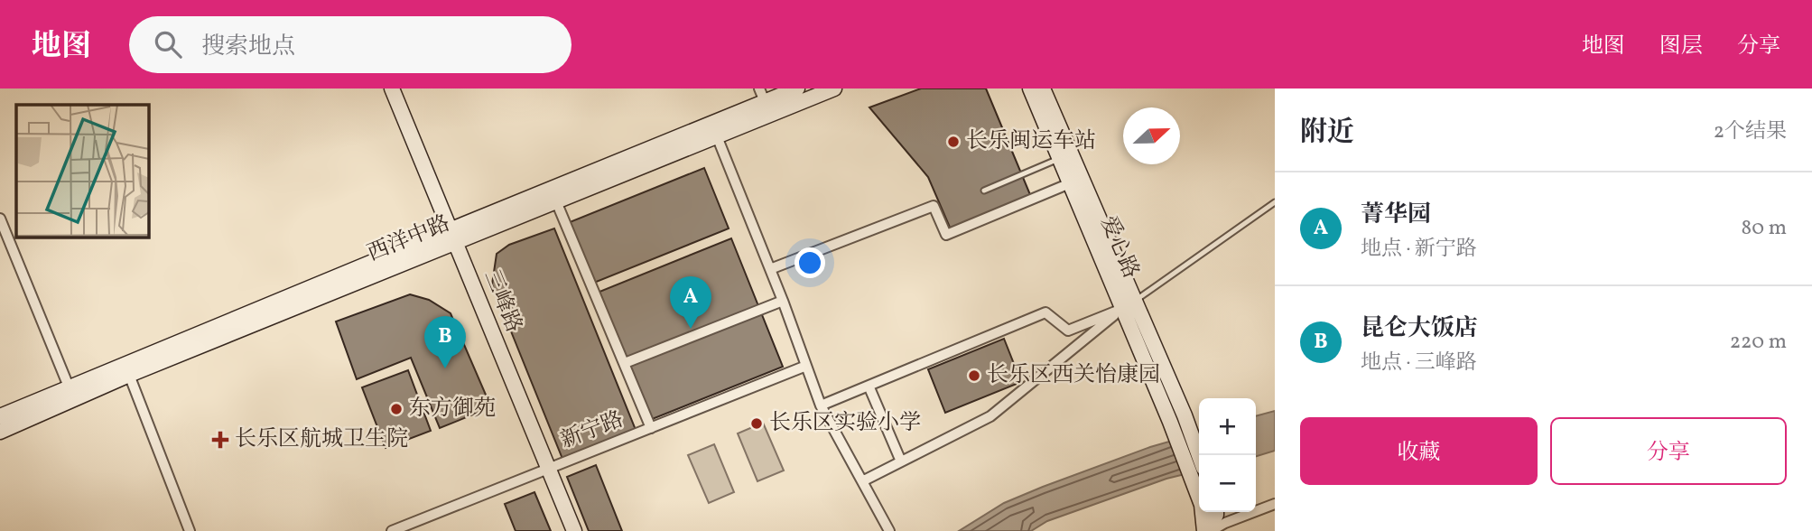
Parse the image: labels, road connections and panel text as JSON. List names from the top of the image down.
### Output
{
  "streets": {
    "main road": ["西洋中路", "爱心路", "三峰路"],
    "street": ["新宁路"]
  },
  "crossings": [
    ["西洋中路", "三峰路"],
    ["三峰路", "新宁路"]
  ],
  "places": {
    "other": [
      "长乐闽运车站",
      "长乐区西关怡康园",
      "东方御苑",
      "长乐区实验小学"
    ],
    "health": ["长乐区航城卫生院"]
  },
  "north": "right",
  "page": {
    "header": "地图",
    "search": "搜索地点",
    "nav": ["地图", "图层", "分享"],
    "heading": ["附近", "2个结果"],
    "list": [
      {
        "mark": "A",
        "name": "菁华园",
        "note": "地点 · 新宁路",
        "value": "80 m"
      },
      {
        "mark": "B",
        "name": "昆仑大饭店",
        "note": "地点 · 三峰路",
        "value": "220 m"
      }
    ],
    "pins": ["A", "B"],
    "map_buttons": ["+", "−"],
    "buttons": ["收藏", "分享"]
  }
}
